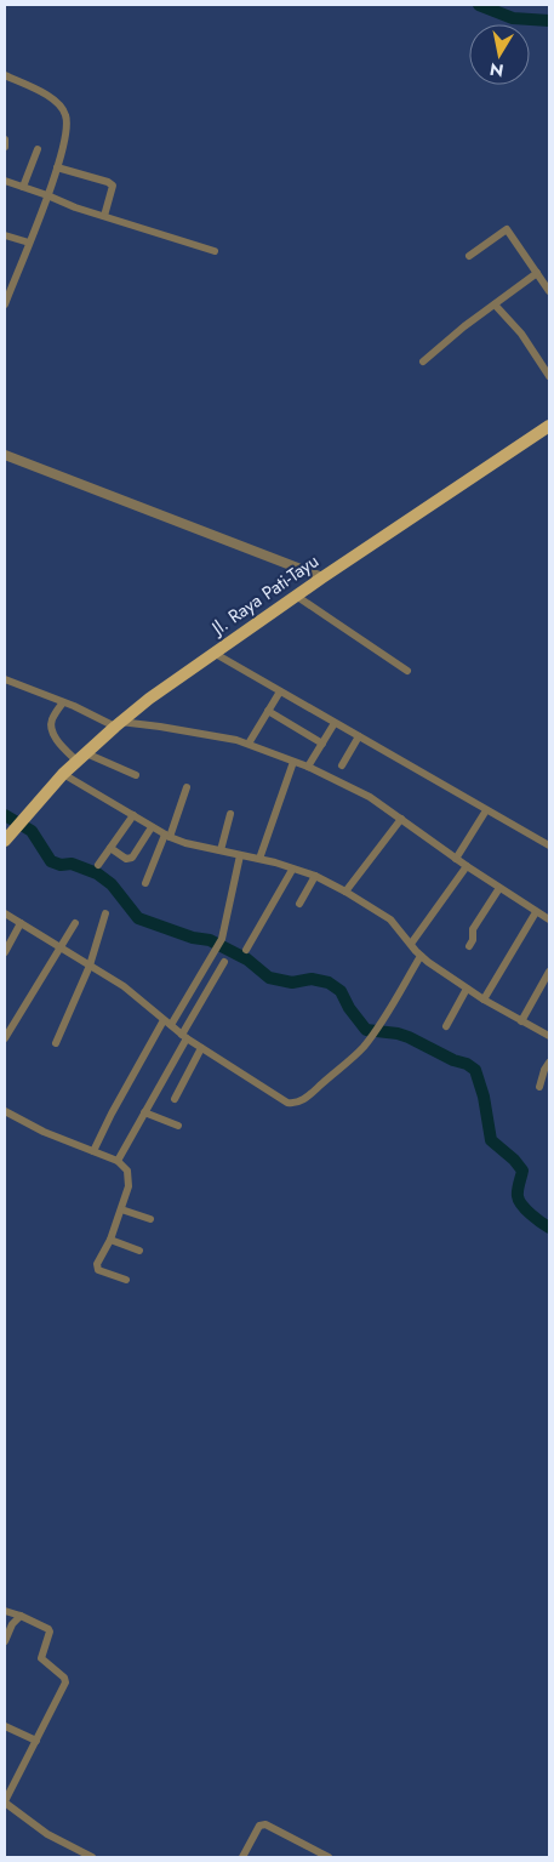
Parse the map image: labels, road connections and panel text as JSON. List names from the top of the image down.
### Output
{
  "streets": {
    "main road": ["Jl. Raya Pati-Tayu"]
  },
  "north": "bottom"
}
